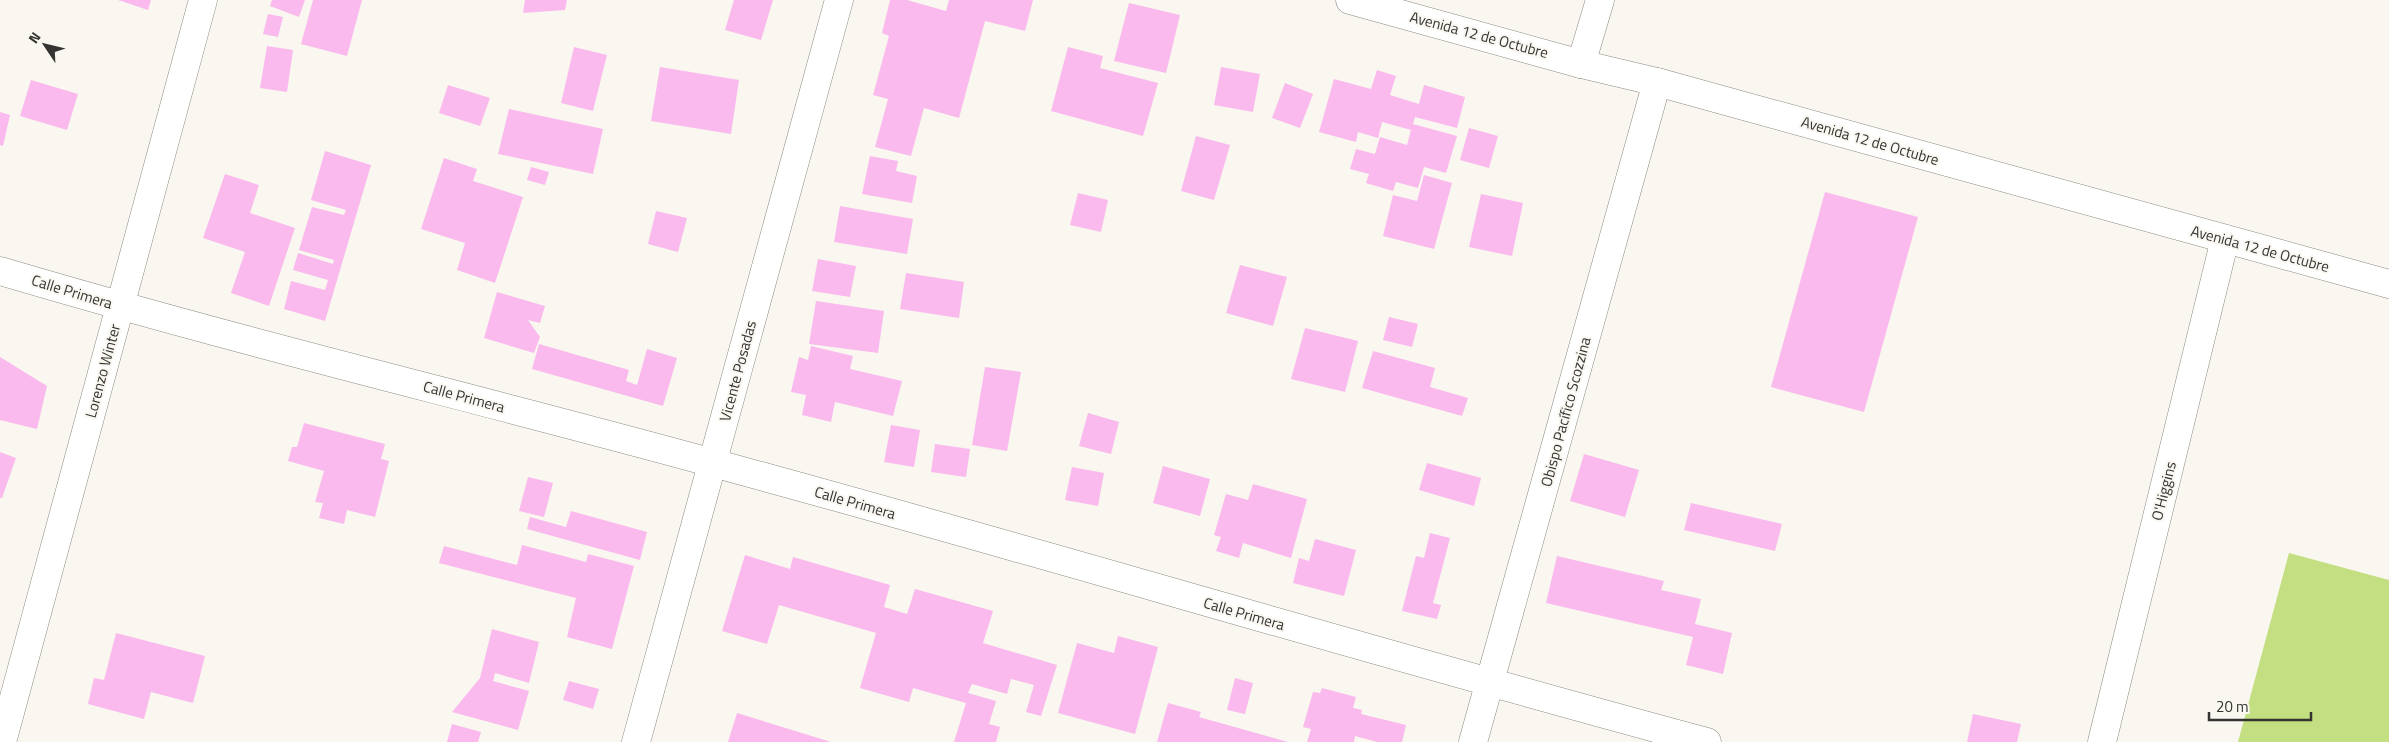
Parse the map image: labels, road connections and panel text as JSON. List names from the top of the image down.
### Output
{
  "streets": {
    "street": [
      "Avenida 12 de Octubre",
      "Calle Primera",
      "Lorenzo Winter",
      "Vicente Posadas",
      "Obispo Pacífico Scozzina",
      "O'Higgins"
    ]
  },
  "crossings": [
    ["Avenida 12 de Octubre", "Obispo Pacífico Scozzina"],
    ["Avenida 12 de Octubre", "O'Higgins"],
    ["Calle Primera", "Lorenzo Winter"],
    ["Calle Primera", "Vicente Posadas"],
    ["Calle Primera", "Obispo Pacífico Scozzina"]
  ],
  "scale_bar": "20 m",
  "north": "top left"
}
